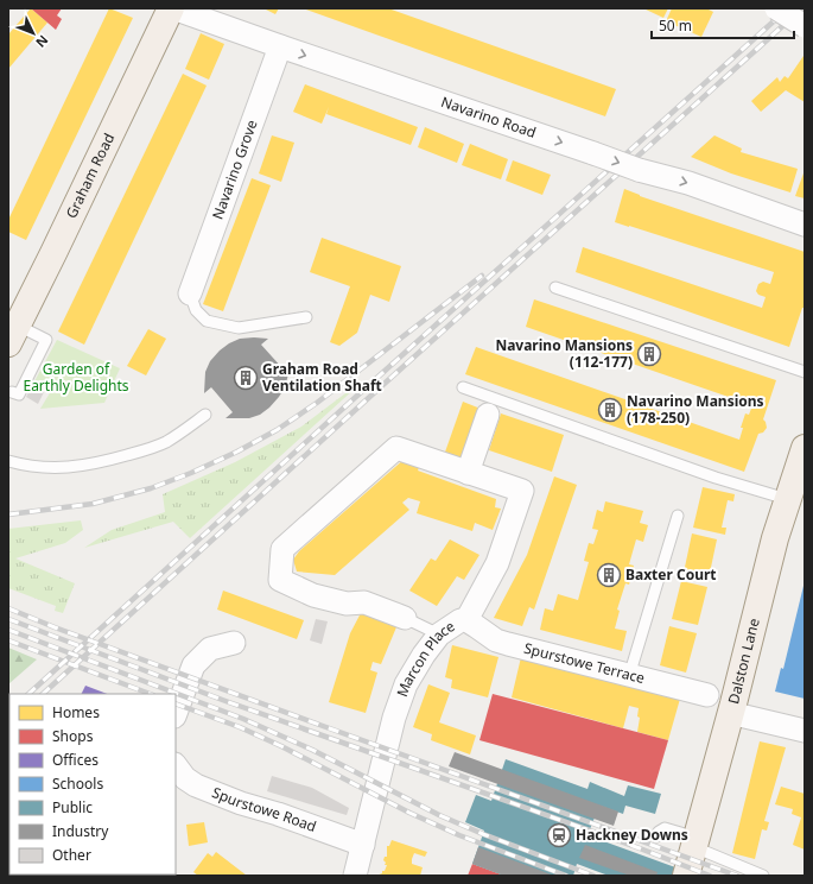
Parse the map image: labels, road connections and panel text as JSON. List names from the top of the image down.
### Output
{
  "streets": {
    "main road": ["Graham Road", "Dalston Lane"],
    "street": [
      "Navarino Road",
      "Navarino Grove",
      "Marcon Place",
      "Spurstowe Terrace",
      "Spurstowe Road"
    ]
  },
  "crossings": [
    ["Navarino Road", "Navarino Grove"],
    ["Navarino Road", "Graham Road"],
    ["Marcon Place", "Spurstowe Terrace"],
    ["Marcon Place", "Spurstowe Road"]
  ],
  "one_way": ["Navarino Road"],
  "parks": ["Garden of Earthly Delights"],
  "places": {
    "building": [
      "Navarino Mansions (112-177)",
      "Graham Road Ventilation Shaft",
      "Navarino Mansions (178-250)",
      "Baxter Court"
    ],
    "station": ["Hackney Downs"]
  },
  "legend": [
    "Homes",
    "Shops",
    "Offices",
    "Schools",
    "Public",
    "Industry",
    "Other"
  ],
  "scale_bar": "50 m",
  "north": "bottom right"
}
